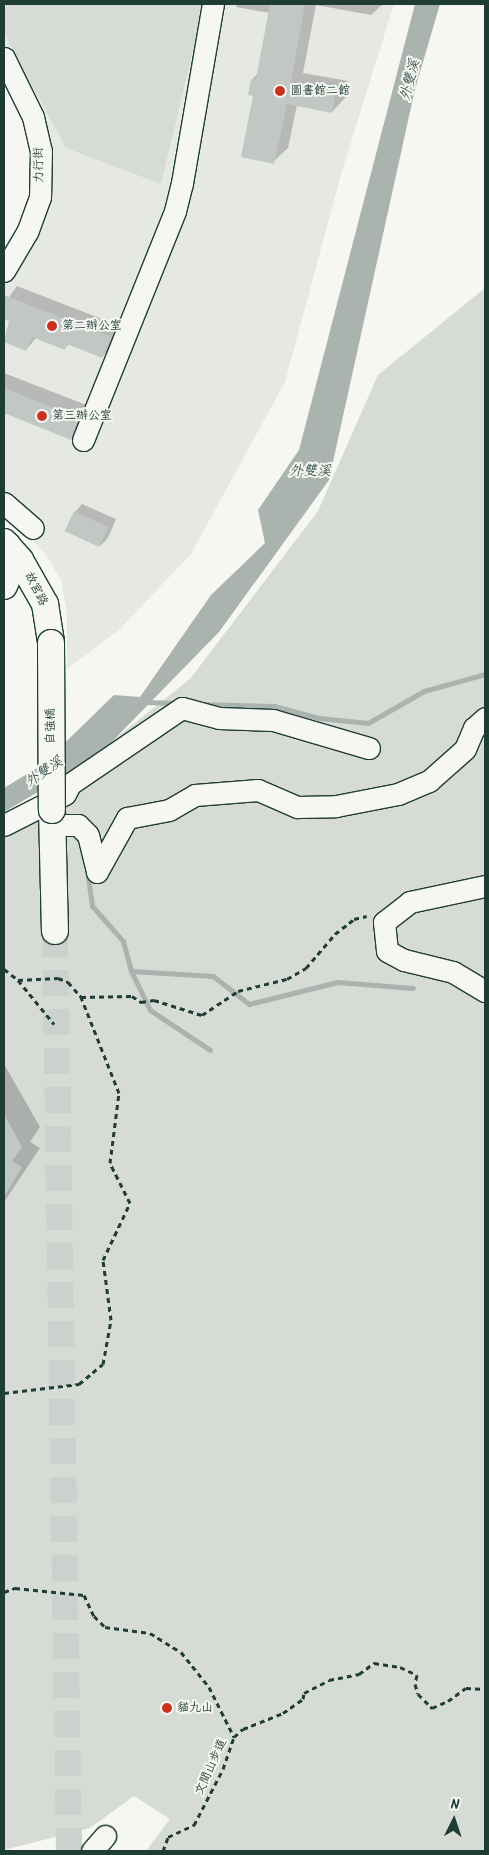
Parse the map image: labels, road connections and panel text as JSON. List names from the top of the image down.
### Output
{
  "streets": {
    "main road": ["故宮路", "自強橋"],
    "street": ["力行街"],
    "path": ["文間山步道"]
  },
  "crossings": [
    ["故宮路", "自強橋"]
  ],
  "water": ["外雙溪"],
  "places": [
    "圖書館二館",
    "第二辦公室",
    "第三辦公室",
    "貓九山"
  ],
  "north": "top"
}
